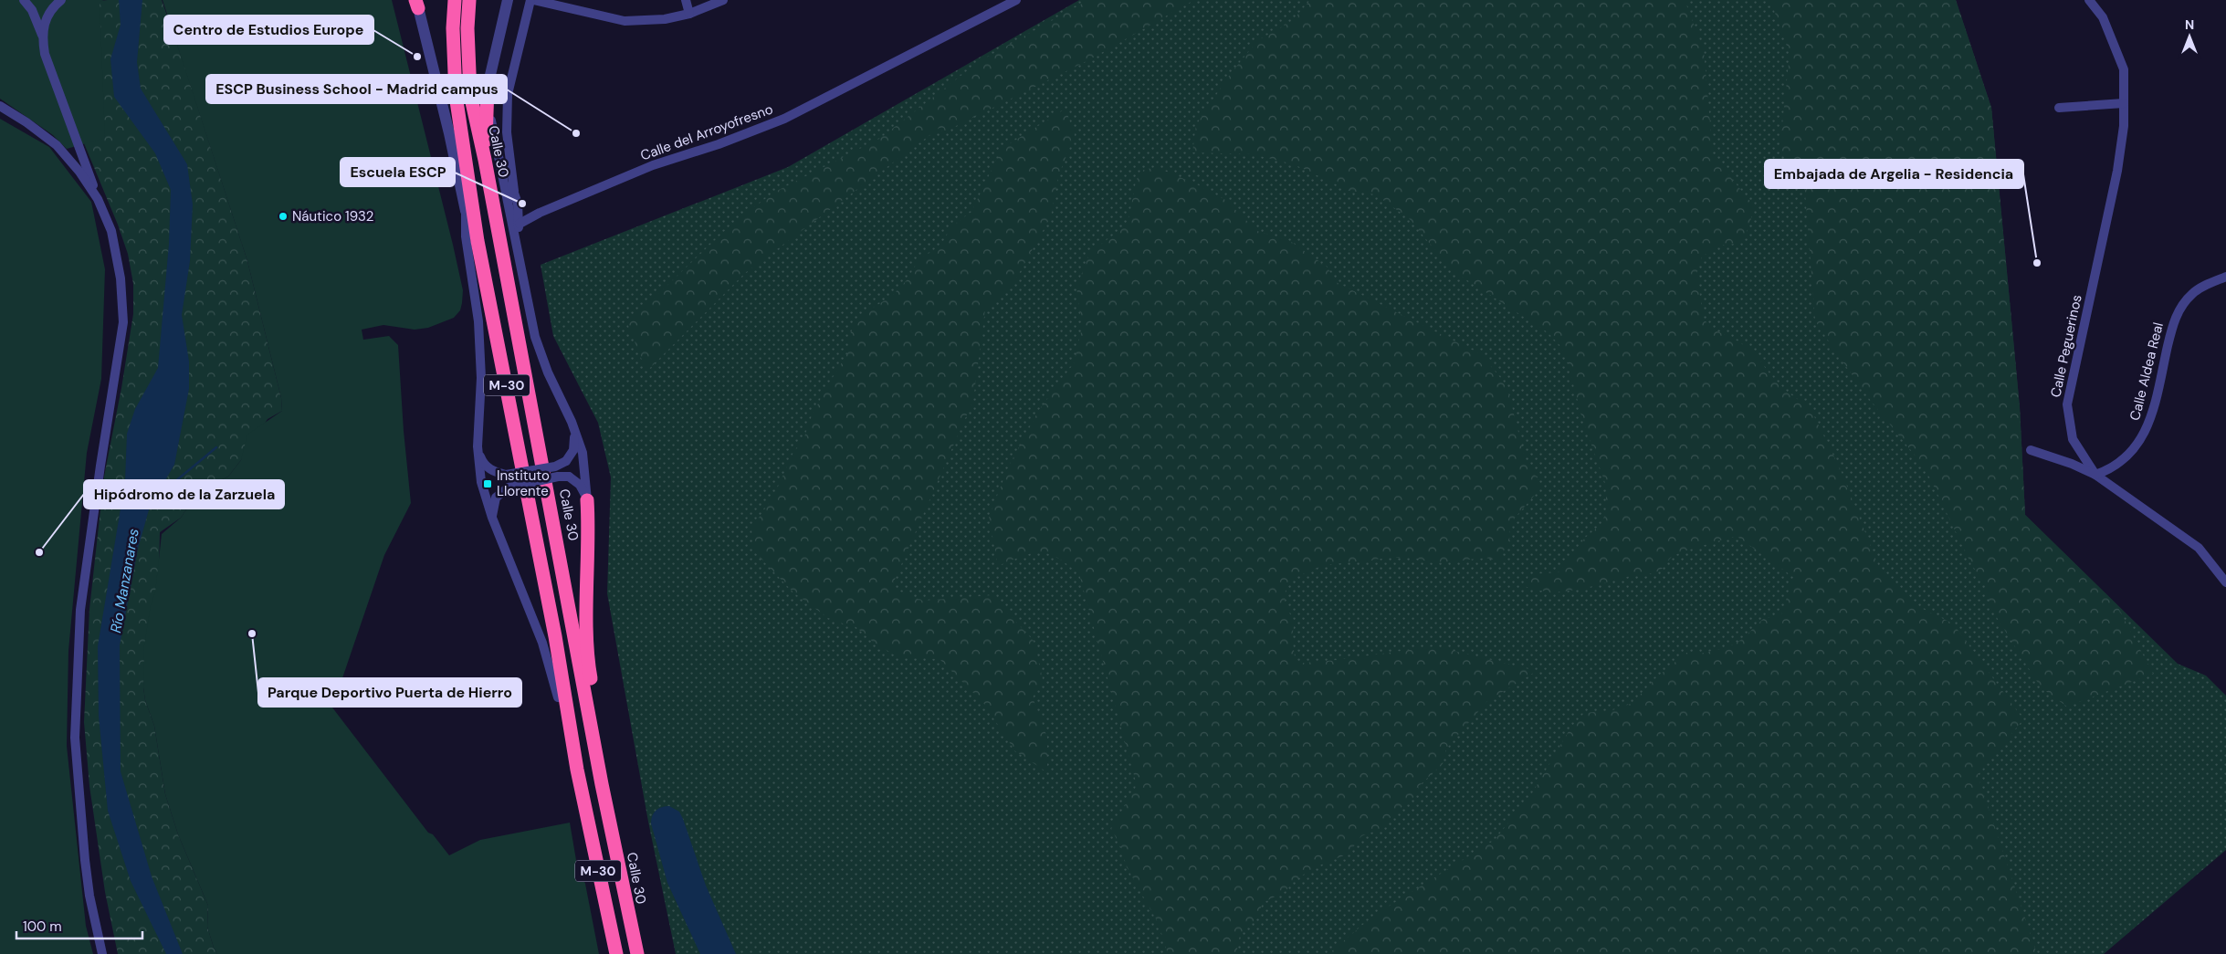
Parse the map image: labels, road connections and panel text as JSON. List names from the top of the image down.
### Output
{
  "streets": {
    "highway": ["Calle 30", "M-30"],
    "street": ["Calle del Arroyofresno", "Calle Peguerinos", "Calle Aldea Real"]
  },
  "crossings": [
    ["Calle Peguerinos", "Calle Aldea Real"]
  ],
  "water": ["Río Manzanares"],
  "places": {
    "other": [
      "Centro de Estudios Europe",
      "ESCP Business School - Madrid campus",
      "Escuela ESCP",
      "Náutico 1932",
      "Embajada de Argelia - Residencia",
      "Hipódromo de la Zarzuela",
      "Parque Deportivo Puerta de Hierro"
    ],
    "transit": ["Instituto Llorente"]
  },
  "scale_bar": "100 m",
  "north": "top"
}
